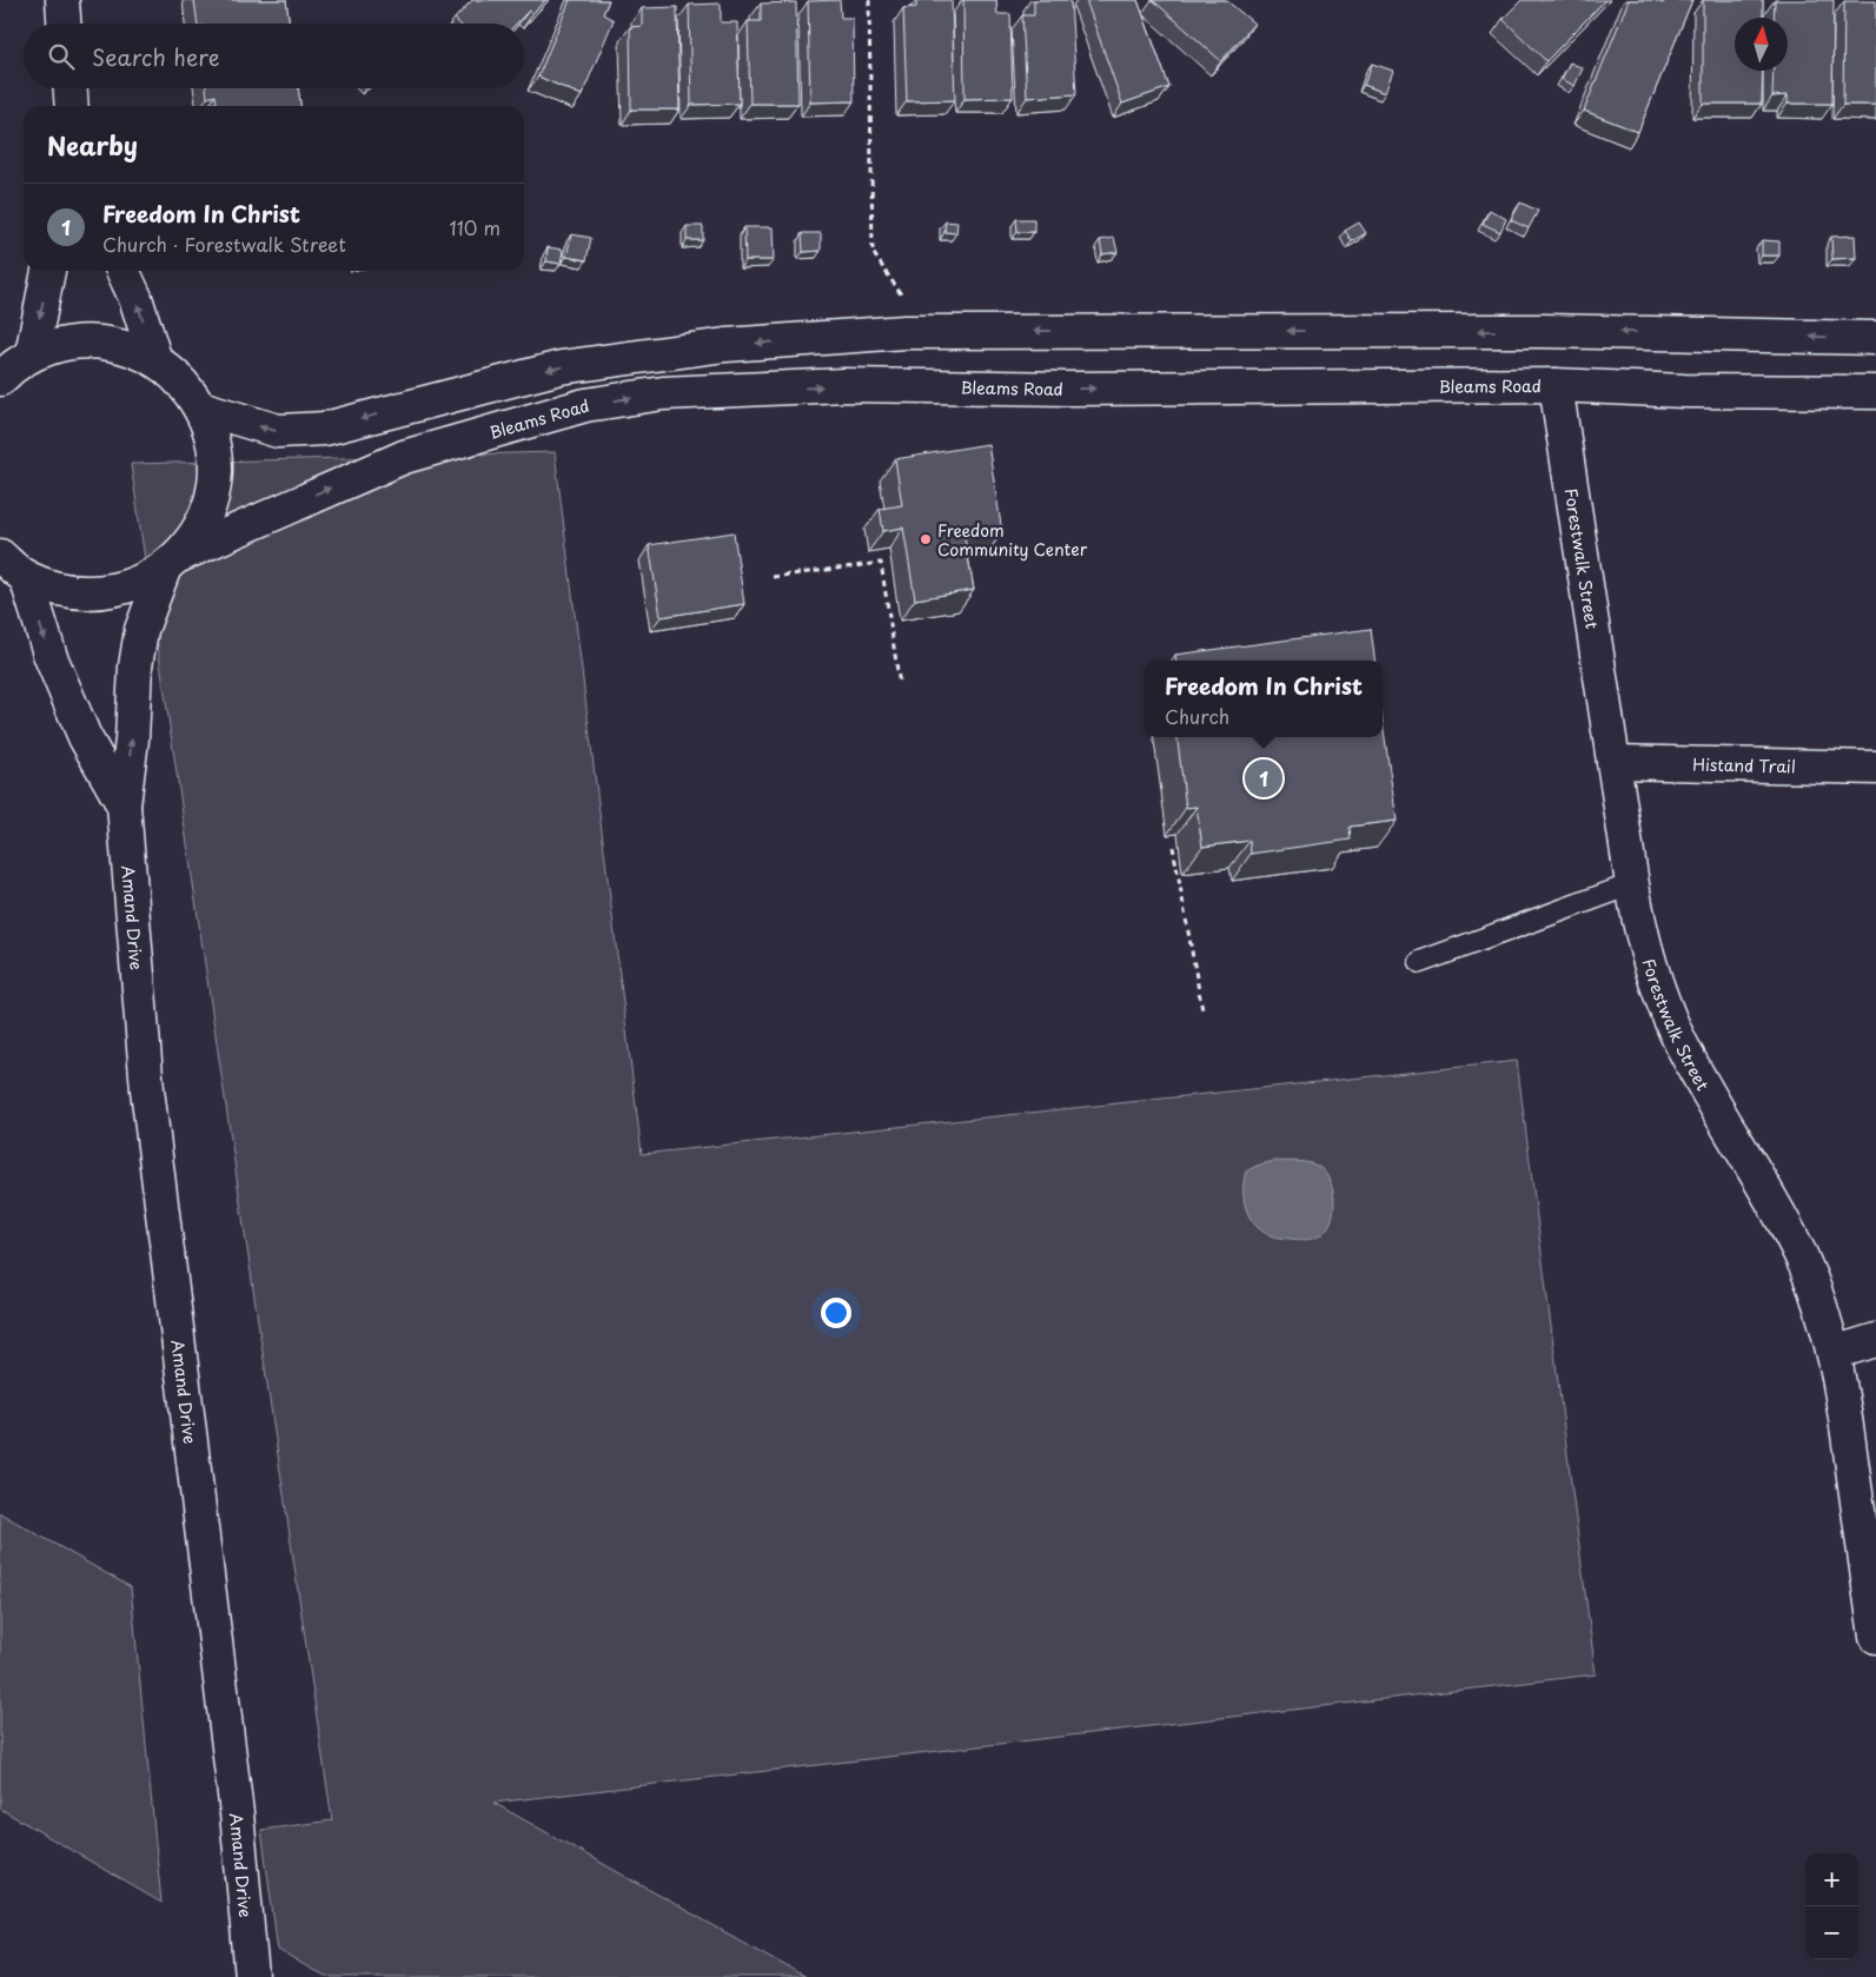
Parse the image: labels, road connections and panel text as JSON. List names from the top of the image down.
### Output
{
  "streets": {
    "main road": [
      "Bleams Road",
      "Forestwalk Street",
      "Histand Trail",
      "Amand Drive"
    ]
  },
  "crossings": [
    ["Bleams Road", "Forestwalk Street"],
    ["Bleams Road", "Amand Drive"],
    ["Forestwalk Street", "Histand Trail"]
  ],
  "places": ["Freedom Community Center"],
  "north": "top",
  "page": {
    "search": "Search here",
    "heading": "Nearby",
    "list": [
      {
        "mark": "1",
        "name": "Freedom In Christ",
        "note": "Church · Forestwalk Street",
        "value": "110 m"
      }
    ],
    "popup": ["Freedom In Christ", "Church"],
    "pins": "1",
    "map_buttons": ["+", "−"]
  }
}
